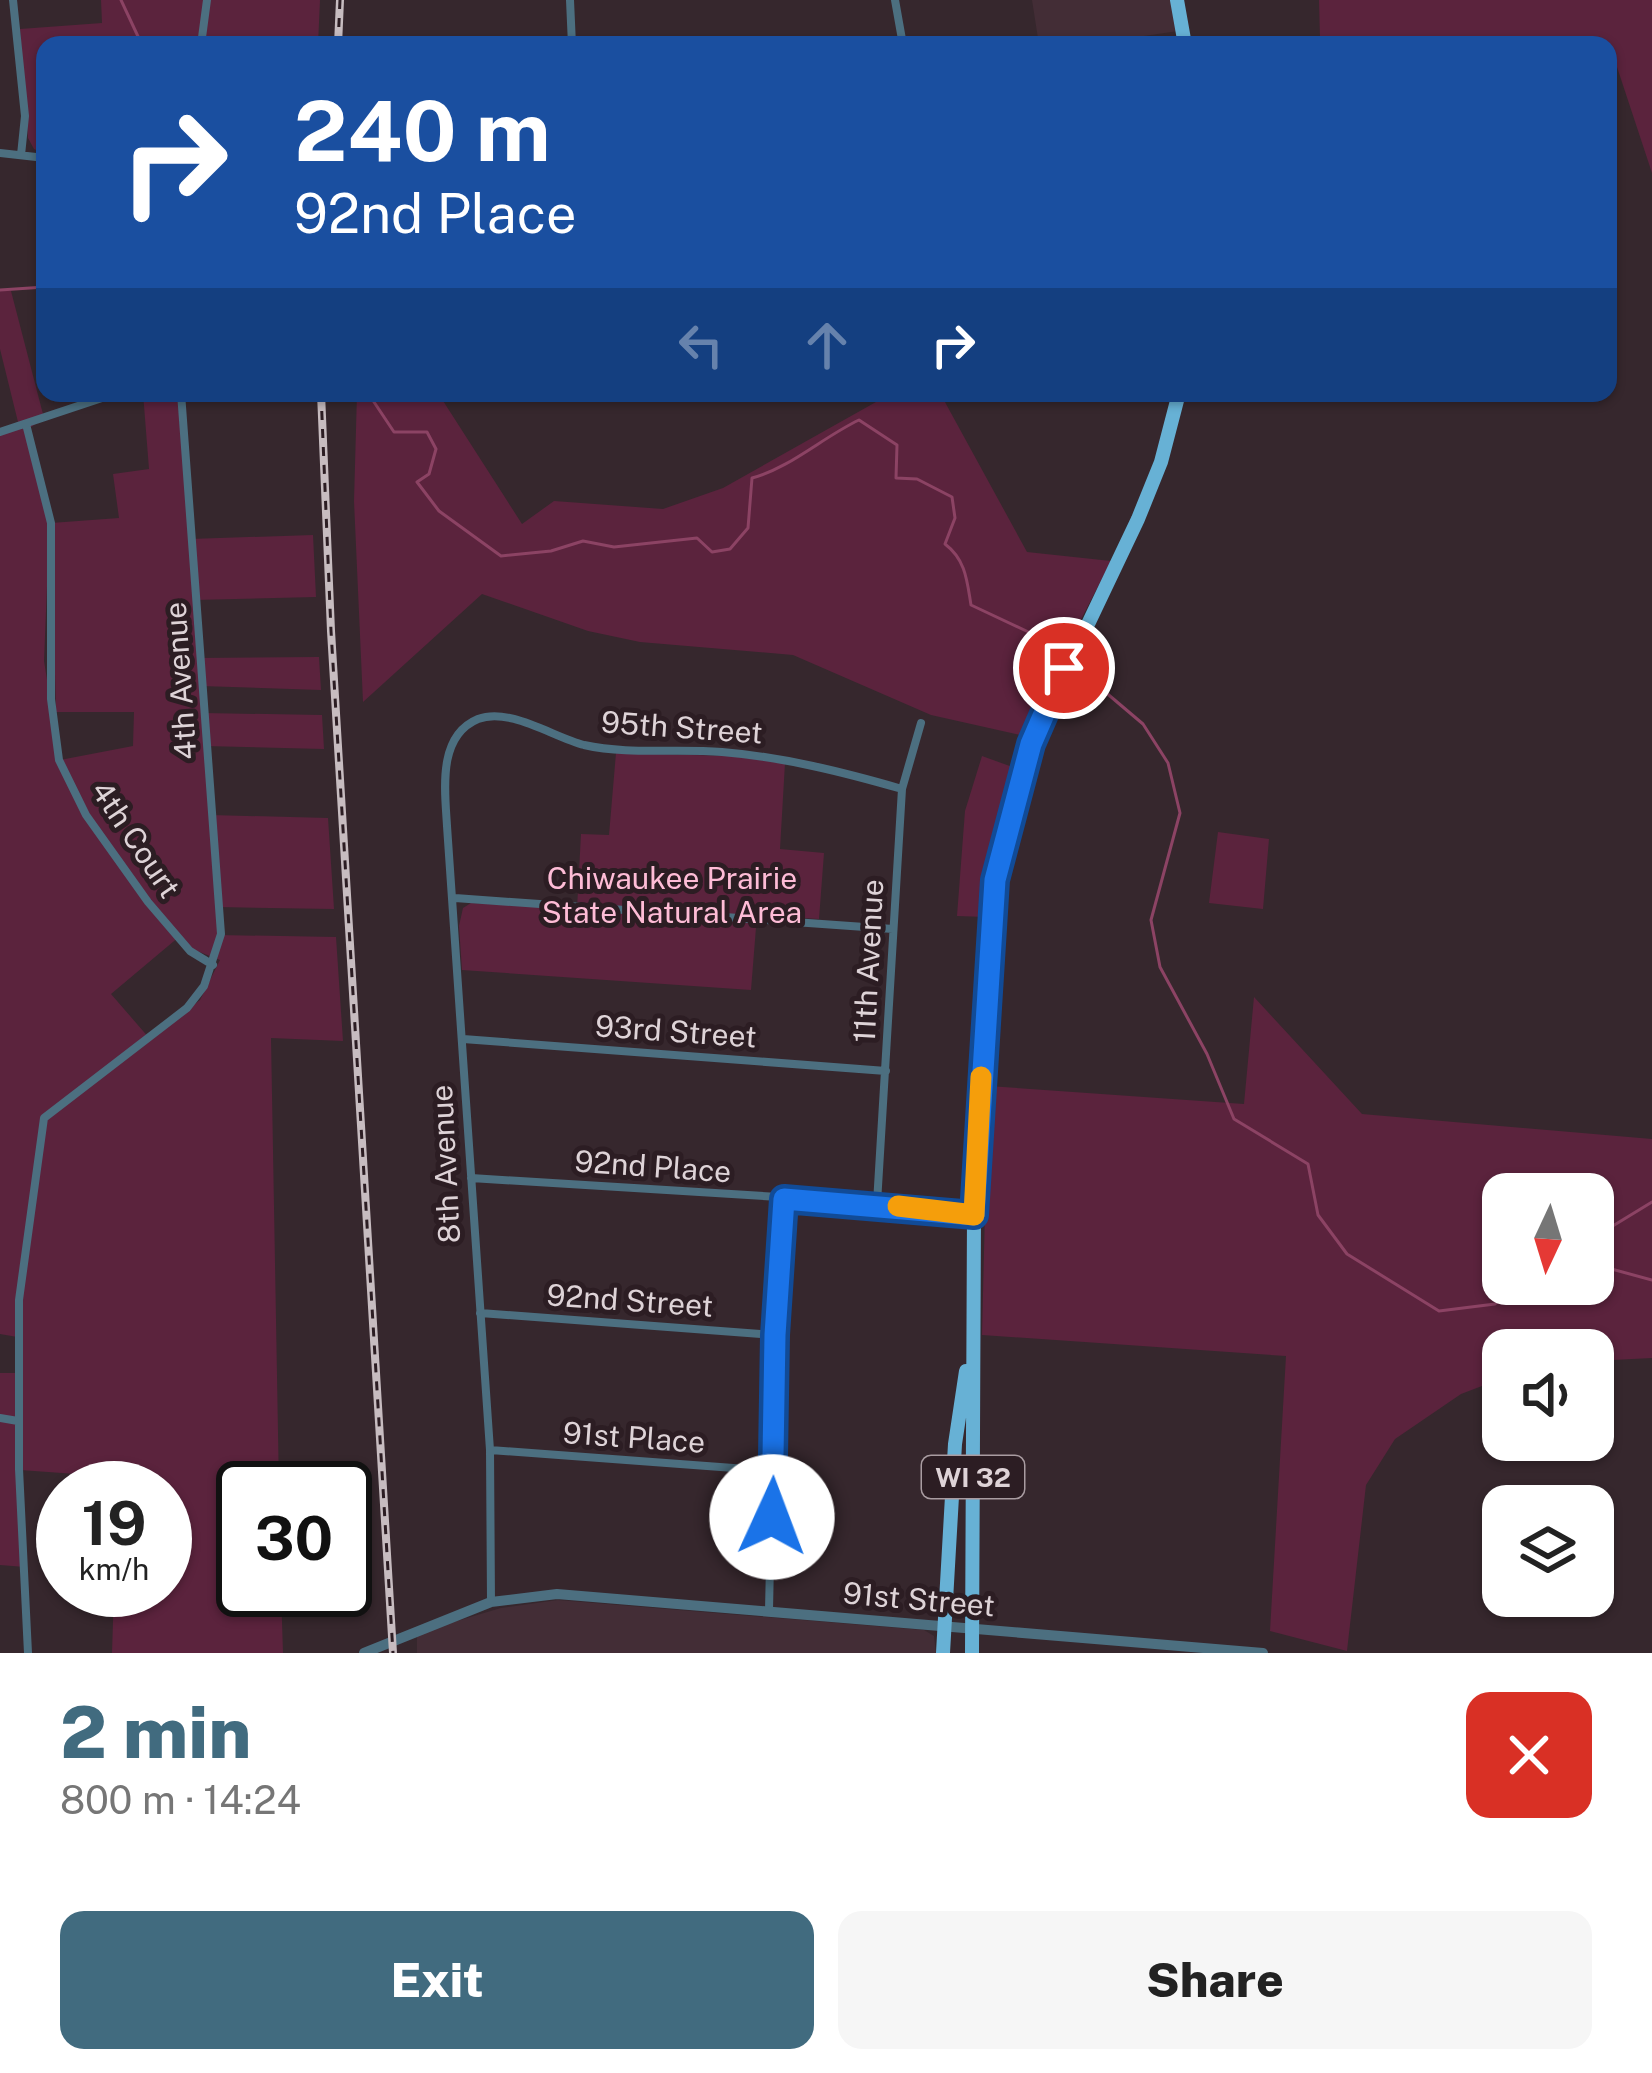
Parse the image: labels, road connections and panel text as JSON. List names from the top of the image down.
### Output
{
  "streets": {
    "main road": ["WI 32"],
    "street": [
      "4th Avenue",
      "95th Street",
      "4th Court",
      "11th Avenue",
      "93rd Street",
      "8th Avenue",
      "92nd Place",
      "92nd Street",
      "91st Place",
      "91st Street"
    ]
  },
  "crossings": [
    ["4th Avenue", "4th Court"],
    ["95th Street", "11th Avenue"],
    ["95th Street", "8th Avenue"],
    ["11th Avenue", "93rd Street"],
    ["11th Avenue", "92nd Place"],
    ["93rd Street", "8th Avenue"],
    ["8th Avenue", "92nd Place"],
    ["8th Avenue", "92nd Street"],
    ["8th Avenue", "91st Place"],
    ["8th Avenue", "91st Street"],
    ["92nd Place", "WI 32"],
    ["WI 32", "91st Street"]
  ],
  "parks": ["Chiwaukee Prairie State Natural Area"],
  "north": "bottom",
  "page": {
    "turn": ["240 m", "92nd Place"],
    "speed": "19 km/h",
    "limit": "30",
    "heading": ["2 min", "800 m · 14:24"],
    "buttons": ["Exit", "Share"]
  }
}
